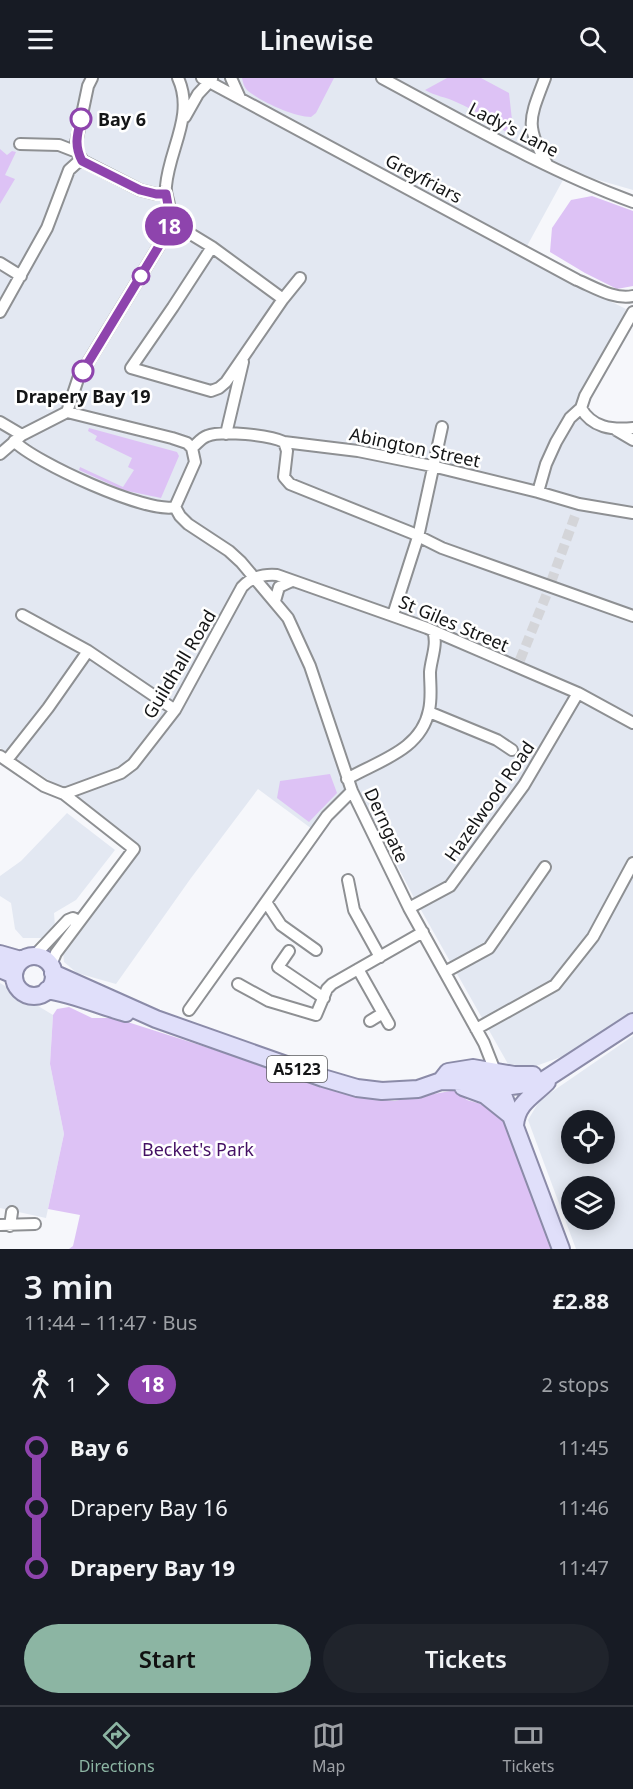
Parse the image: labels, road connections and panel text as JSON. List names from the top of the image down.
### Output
{
  "streets": {
    "main road": ["A5123"],
    "street": [
      "Lady's Lane",
      "Greyfriars",
      "Abington Street",
      "St Giles Street",
      "Guildhall Road",
      "Hazelwood Road",
      "Derngate"
    ]
  },
  "crossings": [
    ["St Giles Street", "Guildhall Road"],
    ["St Giles Street", "Hazelwood Road"],
    ["St Giles Street", "Derngate"],
    ["Guildhall Road", "Derngate"],
    ["Hazelwood Road", "Derngate"]
  ],
  "parks": ["Becket's Park"],
  "places": ["Bay 6", "Drapery Bay 19"],
  "lines": ["bus line 18"],
  "page": {
    "header": "Linewise",
    "on_map": "18",
    "heading": ["3 min", "11:44 – 11:47 · Bus", "£2.88"],
    "legs": ["1", "18", "2 stops"],
    "list": [
      {
        "name": "Bay 6",
        "value": "11:45"
      },
      {
        "name": "Drapery Bay 16",
        "value": "11:46"
      },
      {
        "name": "Drapery Bay 19",
        "value": "11:47"
      }
    ],
    "buttons": ["Start", "Tickets"],
    "tabs": ["Directions", "Map", "Tickets"]
  }
}
